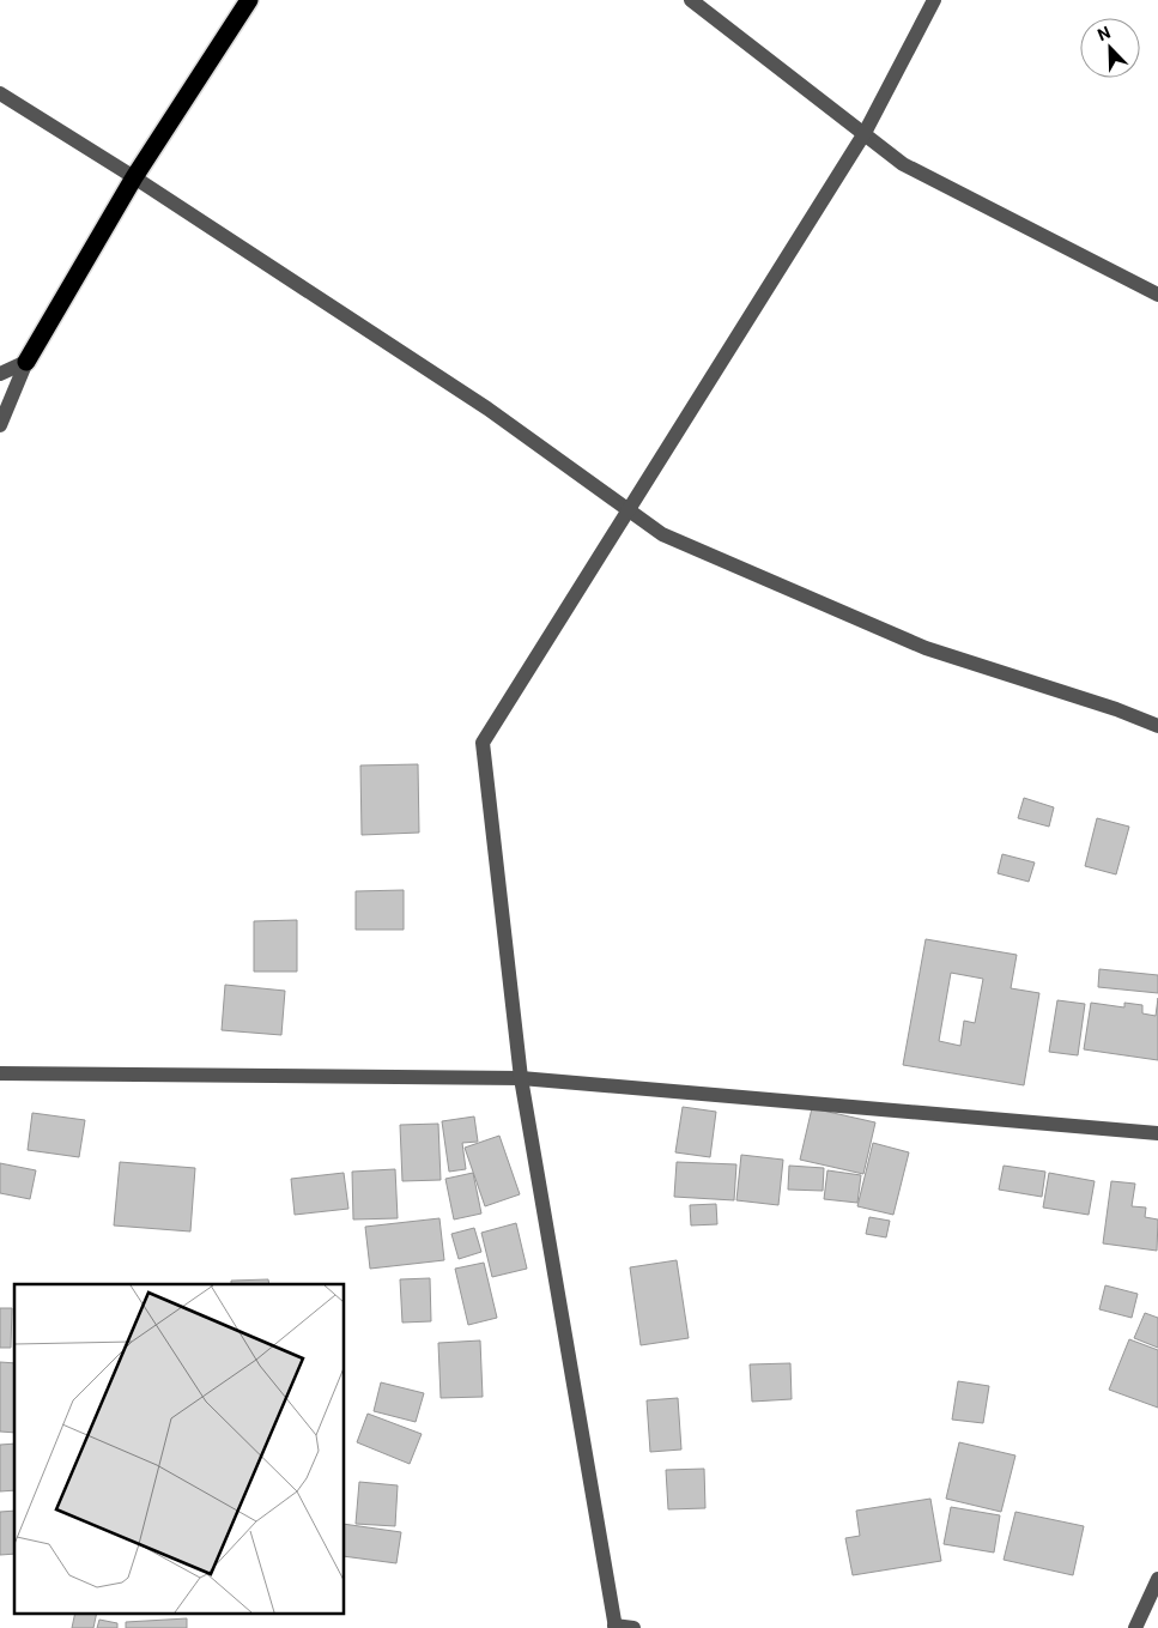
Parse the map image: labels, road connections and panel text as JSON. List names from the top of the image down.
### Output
{
  "north": "top left"
}
